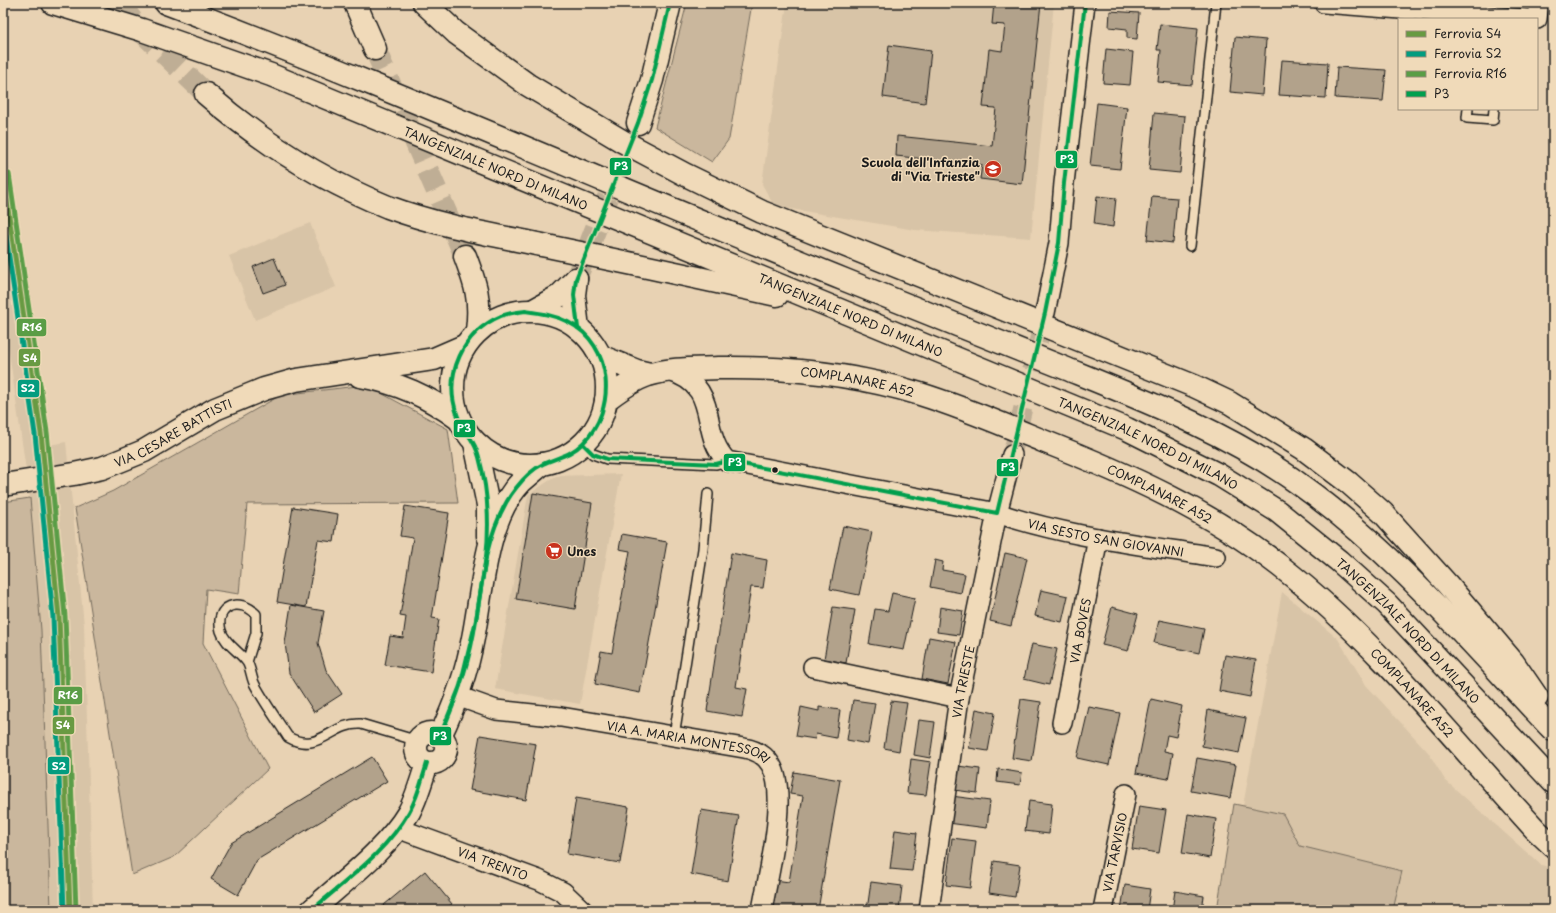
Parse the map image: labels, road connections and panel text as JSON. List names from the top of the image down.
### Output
{
  "streets": {
    "main road": ["TANGENZIALE NORD DI MILANO", "COMPLANARE A52", "VIA CESARE BATTISTI"],
    "street": [
      "VIA SESTO SAN GIOVANNI",
      "VIA BOVES",
      "VIA TRIESTE",
      "VIA A. MARIA MONTESSORI",
      "VIA TARVISIO",
      "VIA TRENTO"
    ]
  },
  "crossings": [
    ["VIA SESTO SAN GIOVANNI", "VIA BOVES"],
    ["VIA SESTO SAN GIOVANNI", "VIA TRIESTE"]
  ],
  "places": {
    "school or university": ["Scuola dell'Infanzia di \"Via Trieste\""],
    "supermarket": ["Unes"]
  },
  "lines": [
    "transit line P3",
    "rail line R16",
    "rail line S4",
    "rail line S2"
  ],
  "legend": [
    "Ferrovia S4",
    "Ferrovia S2",
    "Ferrovia R16",
    "P3"
  ]
}
